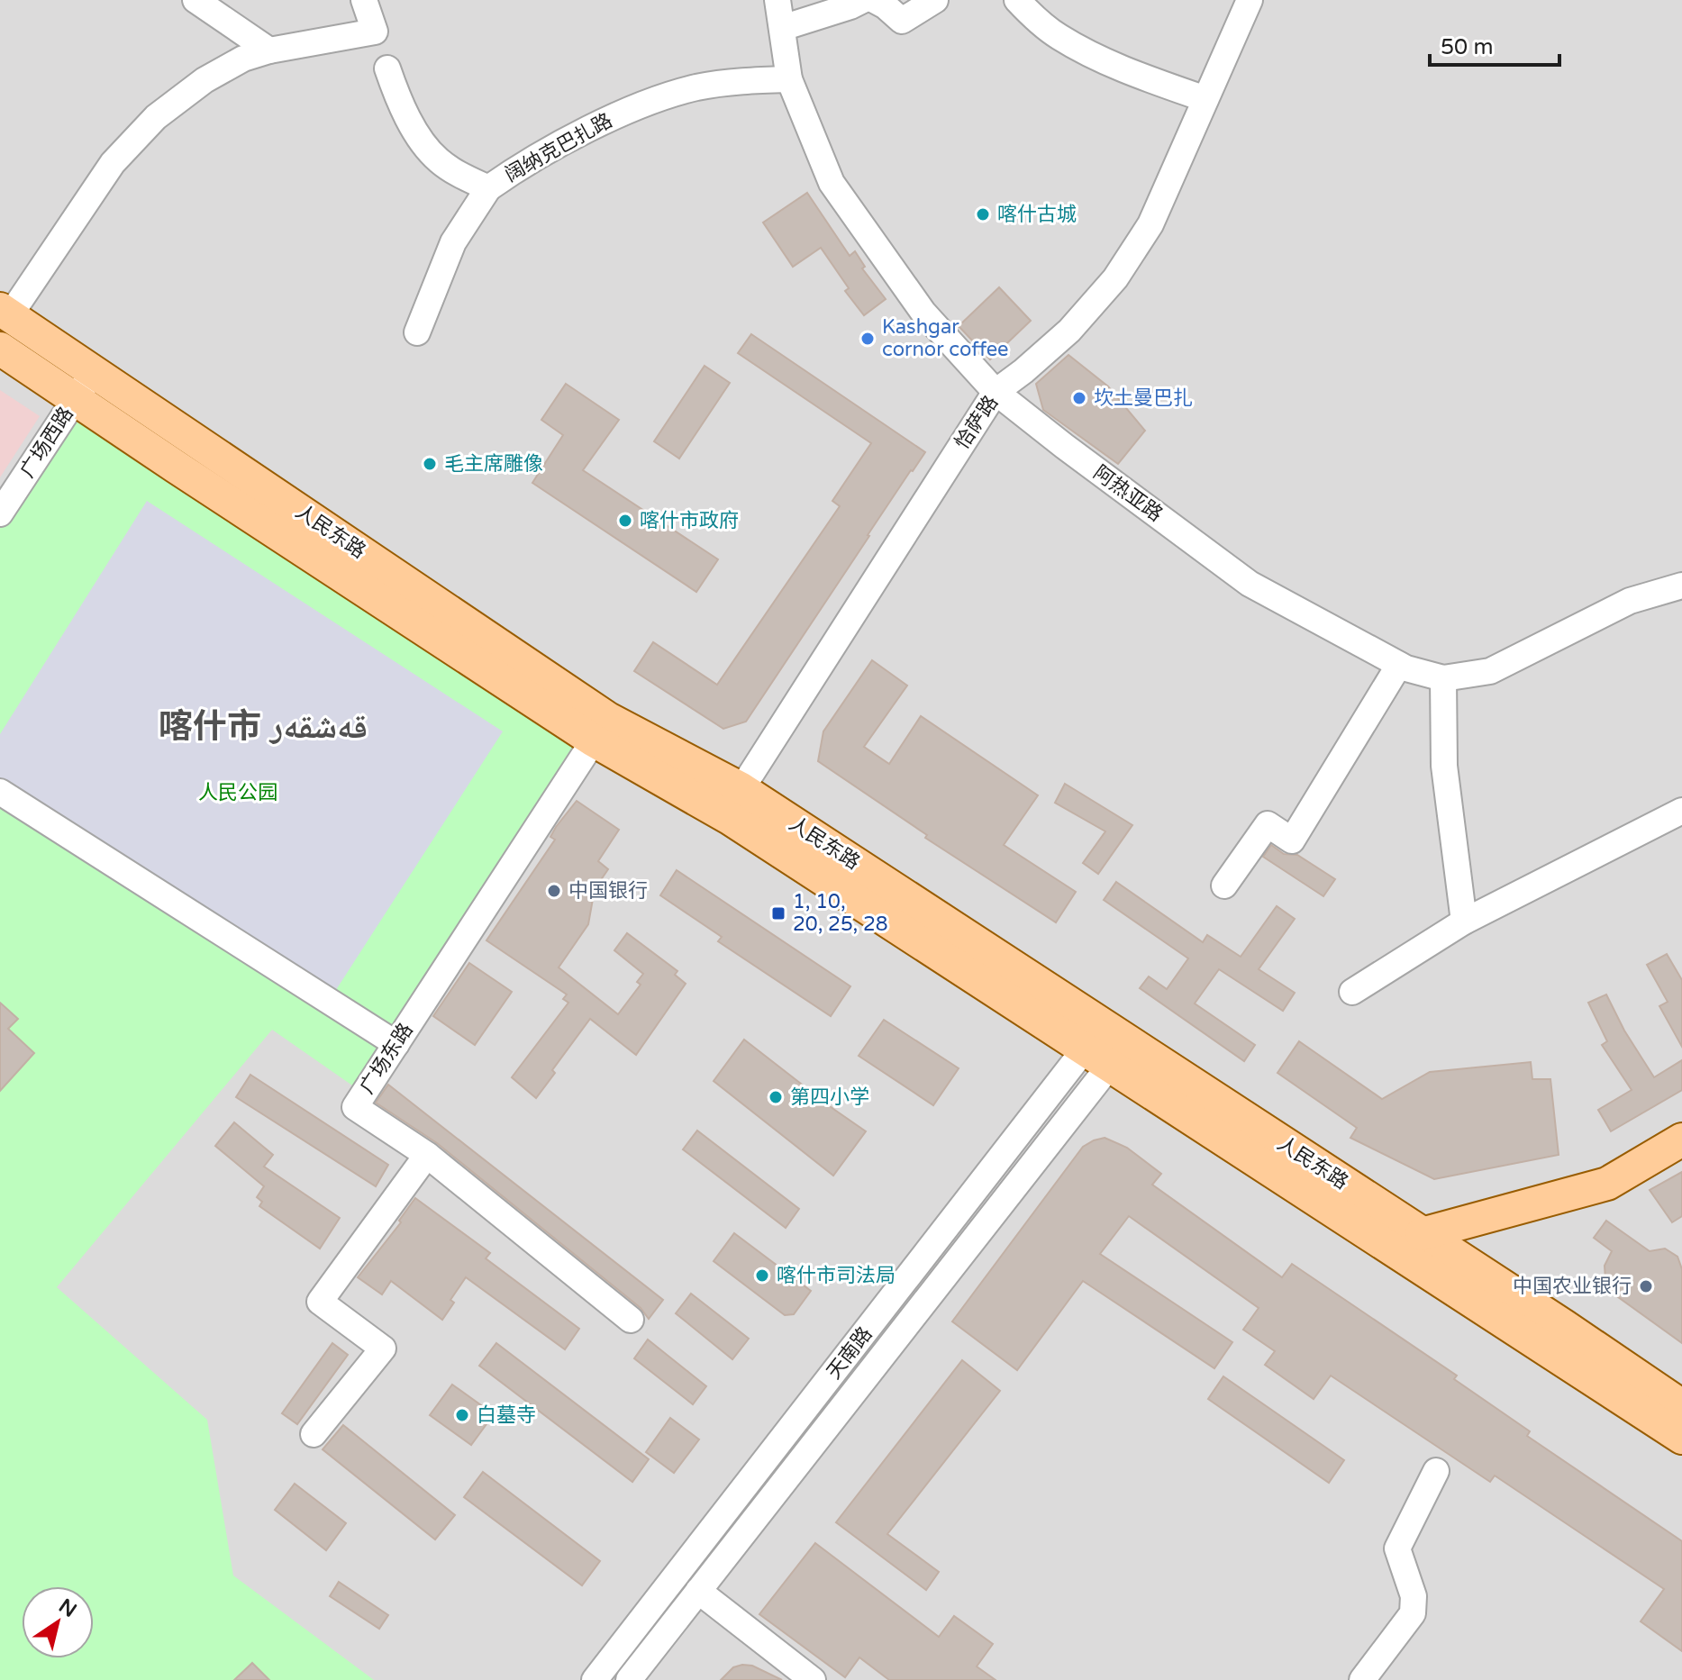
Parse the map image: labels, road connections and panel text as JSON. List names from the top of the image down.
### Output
{
  "streets": {
    "main road": ["人民东路"],
    "street": [
      "阔纳克巴扎路",
      "恰萨路",
      "广场西路",
      "阿热亚路",
      "广场东路",
      "天南路"
    ]
  },
  "crossings": [
    ["阔纳克巴扎路", "阿热亚路"],
    ["恰萨路", "阿热亚路"],
    ["恰萨路", "人民东路"],
    ["广场西路", "人民东路"],
    ["人民东路", "广场东路"],
    ["人民东路", "天南路"]
  ],
  "districts": ["喀什市 قەشقەر"],
  "parks": ["人民公园"],
  "places": {
    "other": [
      "喀什古城",
      "Kashgar cornor coffee",
      "坎土曼巴扎",
      "毛主席雕像",
      "喀什市政府",
      "中国银行",
      "第四小学",
      "喀什市司法局",
      "中国农业银行",
      "白墓寺"
    ],
    "transit": ["1, 10, 20, 25, 28"]
  },
  "scale_bar": "50 m",
  "north": "top right"
}
